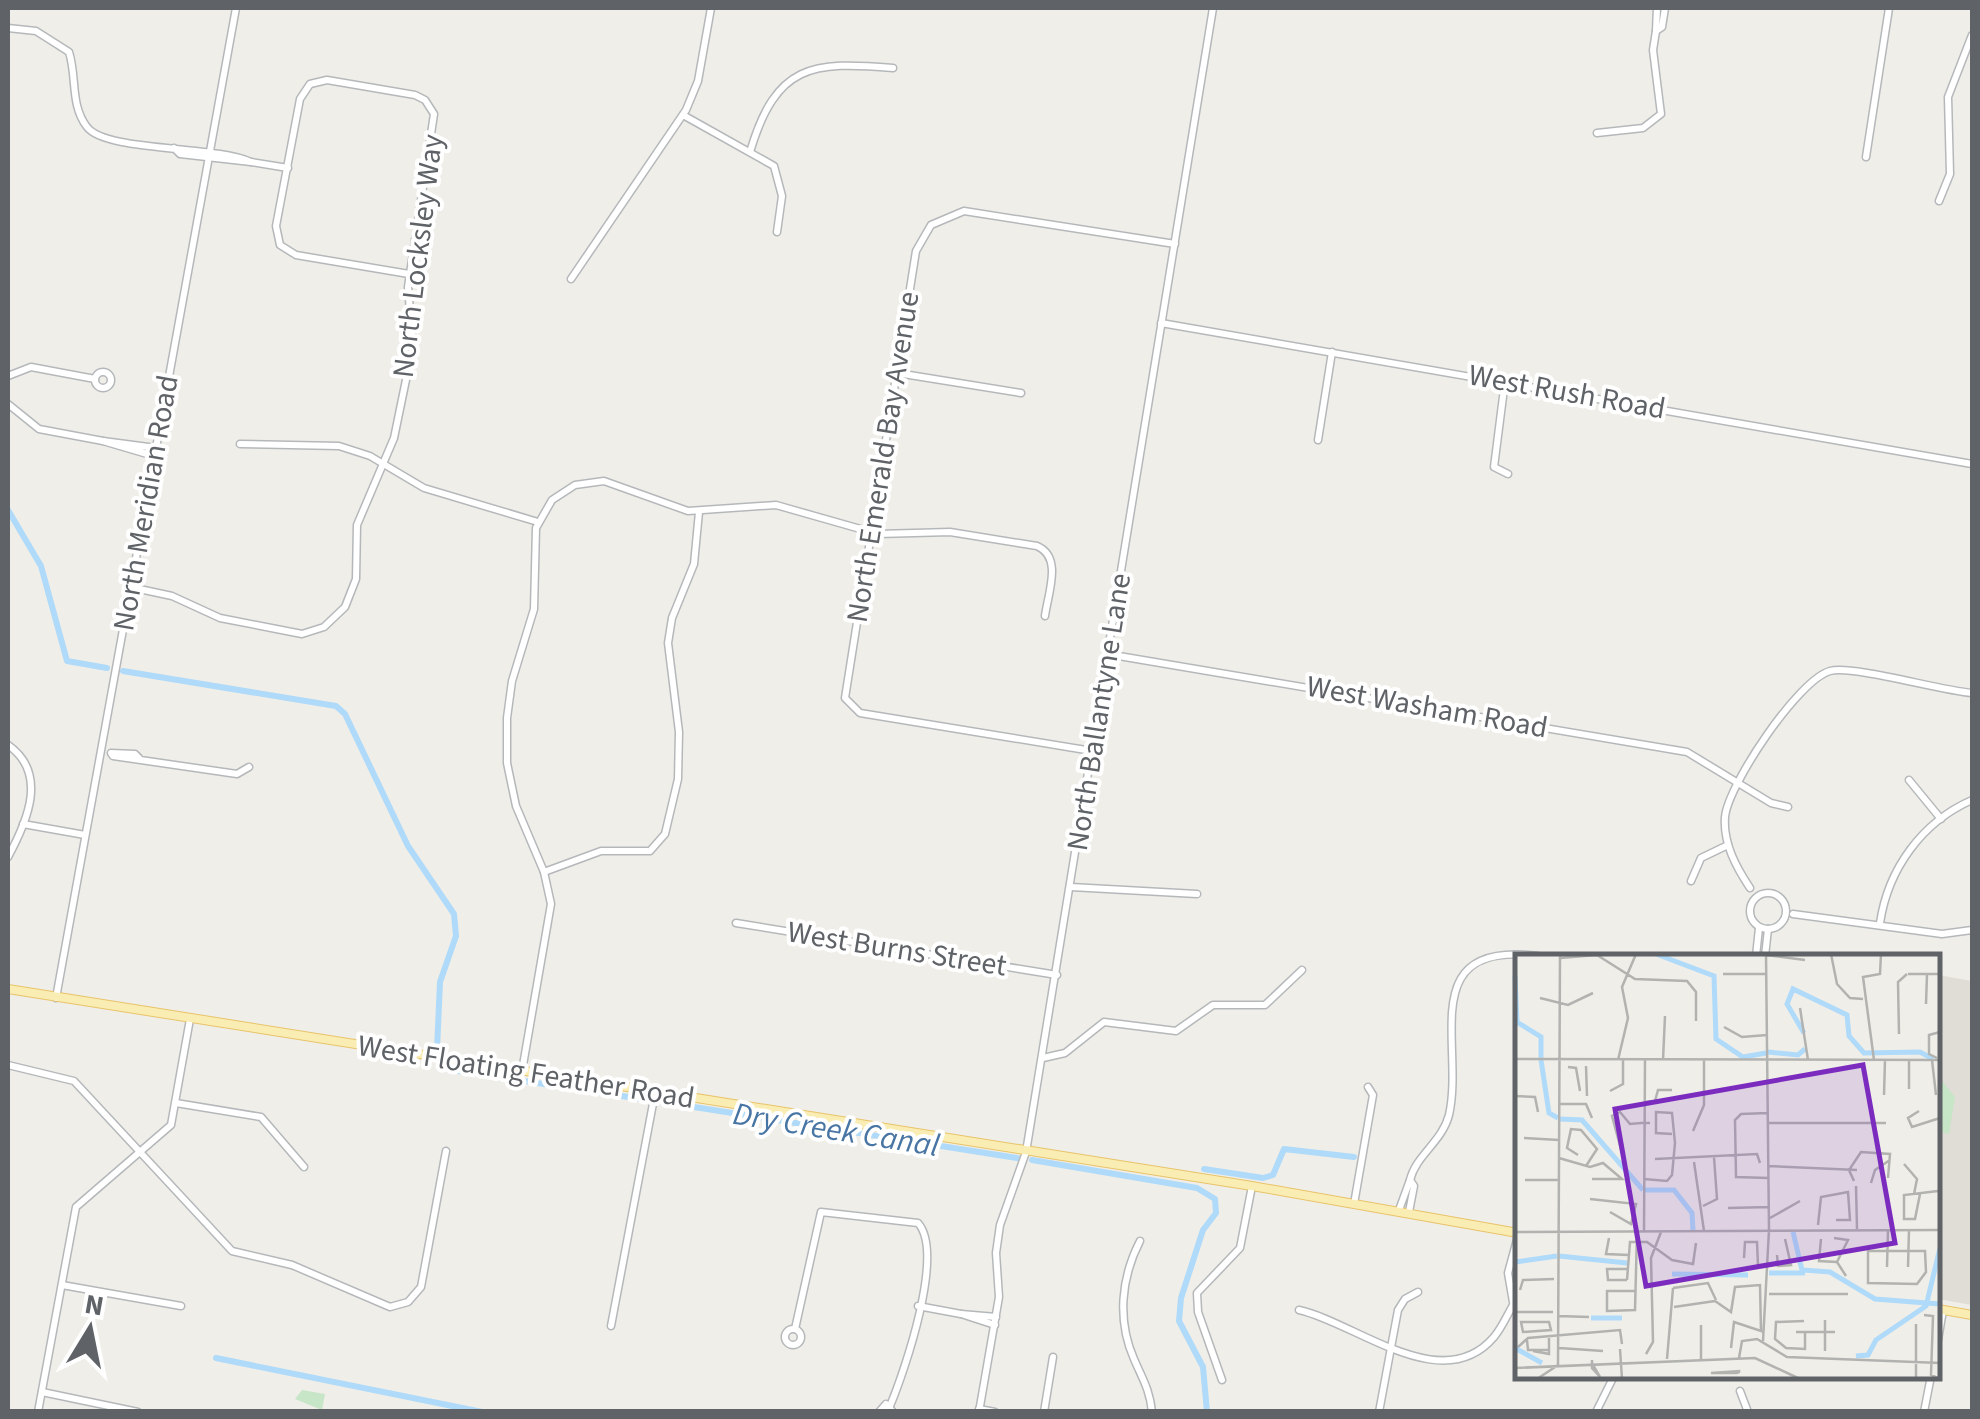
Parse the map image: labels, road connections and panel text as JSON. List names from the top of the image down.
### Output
{
  "streets": {
    "main road": ["West Floating Feather Road"],
    "street": [
      "North Locksley Way",
      "West Rush Road",
      "North Emerald Bay Avenue",
      "North Meridian Road",
      "West Washam Road",
      "North Ballantyne Lane",
      "West Burns Street"
    ]
  },
  "crossings": [
    ["North Locksley Way", "North Meridian Road"],
    ["West Rush Road", "North Ballantyne Lane"],
    ["North Emerald Bay Avenue", "North Ballantyne Lane"],
    ["North Meridian Road", "West Floating Feather Road"],
    ["West Washam Road", "North Ballantyne Lane"],
    ["North Ballantyne Lane", "West Burns Street"],
    ["North Ballantyne Lane", "West Floating Feather Road"]
  ],
  "water": ["Dry Creek Canal"],
  "north": "top"
}
